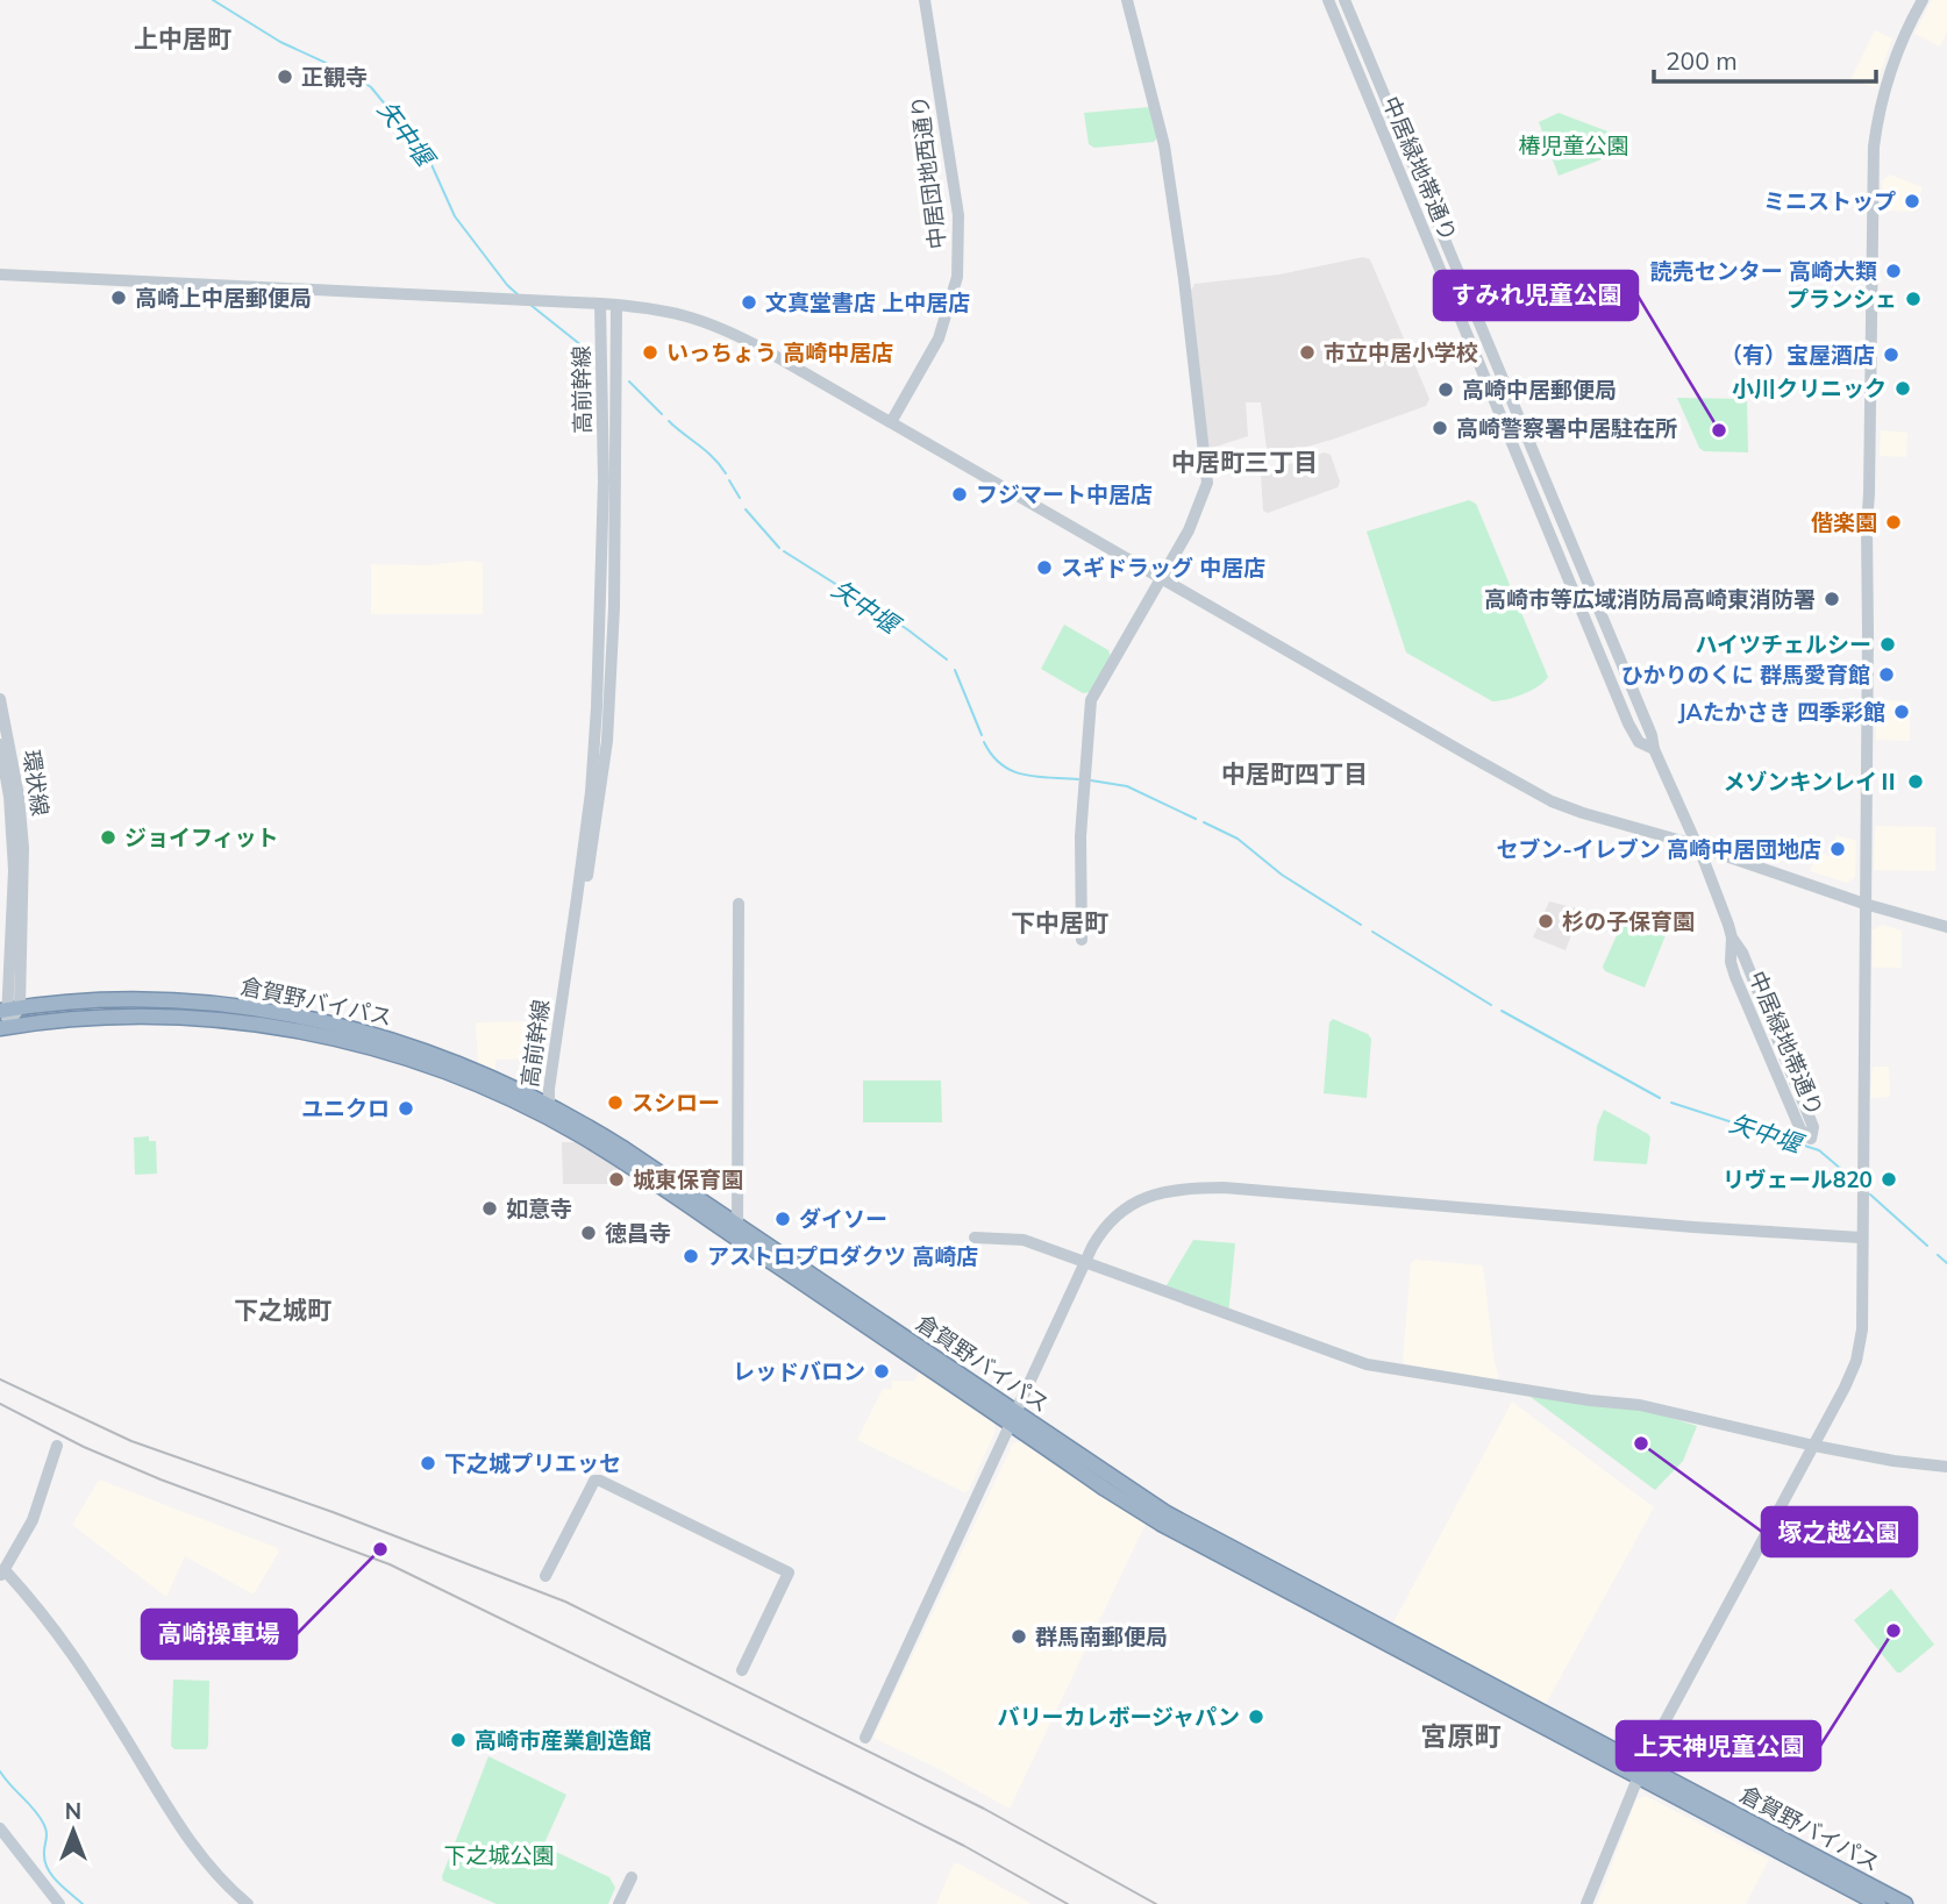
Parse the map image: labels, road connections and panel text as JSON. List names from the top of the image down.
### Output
{
  "streets": {
    "highway": ["倉賀野バイパス"],
    "street": [
      "中居緑地帯通り",
      "中居団地西通り",
      "高前幹線",
      "環状線"
    ]
  },
  "crossings": [
    ["高前幹線", "倉賀野バイパス"],
    ["環状線", "倉賀野バイパス"]
  ],
  "districts": [
    "上中居町",
    "中居町三丁目",
    "中居町四丁目",
    "下中居町",
    "下之城町",
    "宮原町"
  ],
  "water": ["矢中堰"],
  "parks": ["椿児童公園", "下之城公園"],
  "places": [
    "正観寺",
    "ミニストップ",
    "読売センター 高崎大類",
    "高崎上中居郵便局",
    "プランシェ",
    "文真堂書店 上中居店",
    "いっちょう 高崎中居店",
    "市立中居小学校",
    "（有）宝屋酒店",
    "小川クリニック",
    "高崎中居郵便局",
    "高崎警察署中居駐在所",
    "すみれ児童公園",
    "フジマート中居店",
    "偕楽園",
    "スギドラッグ 中居店",
    "高崎市等広域消防局高崎東消防署",
    "ハイツチェルシー",
    "ひかりのくに 群馬愛育館",
    "JAたかさき 四季彩館",
    "メゾンキンレイⅡ",
    "ジョイフィット",
    "セブン-イレブン 高崎中居団地店",
    "杉の子保育園",
    "スシロー",
    "ユニクロ",
    "城東保育園",
    "リヴェール820",
    "如意寺",
    "ダイソー",
    "徳昌寺",
    "アストロプロダクツ 高崎店",
    "レッドバロン",
    "塚之越公園",
    "下之城プリエッセ",
    "高崎操車場",
    "上天神児童公園",
    "群馬南郵便局",
    "バリーカレボージャパン",
    "高崎市産業創造館"
  ],
  "scale_bar": "200 m",
  "north": "top"
}
